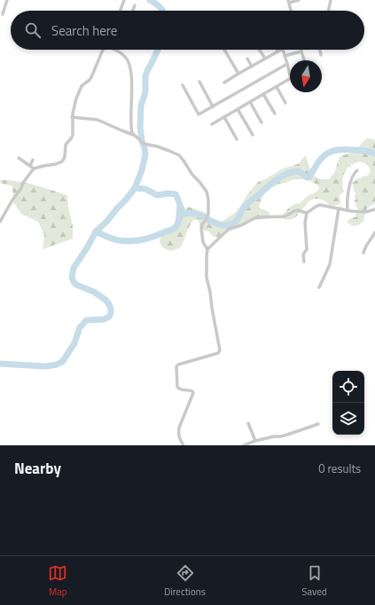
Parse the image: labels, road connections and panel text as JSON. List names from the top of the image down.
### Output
{
  "north": "bottom",
  "page": {
    "search": "Search here",
    "heading": ["Nearby", "0 results"],
    "nav": ["Map", "Directions", "Saved"]
  }
}
